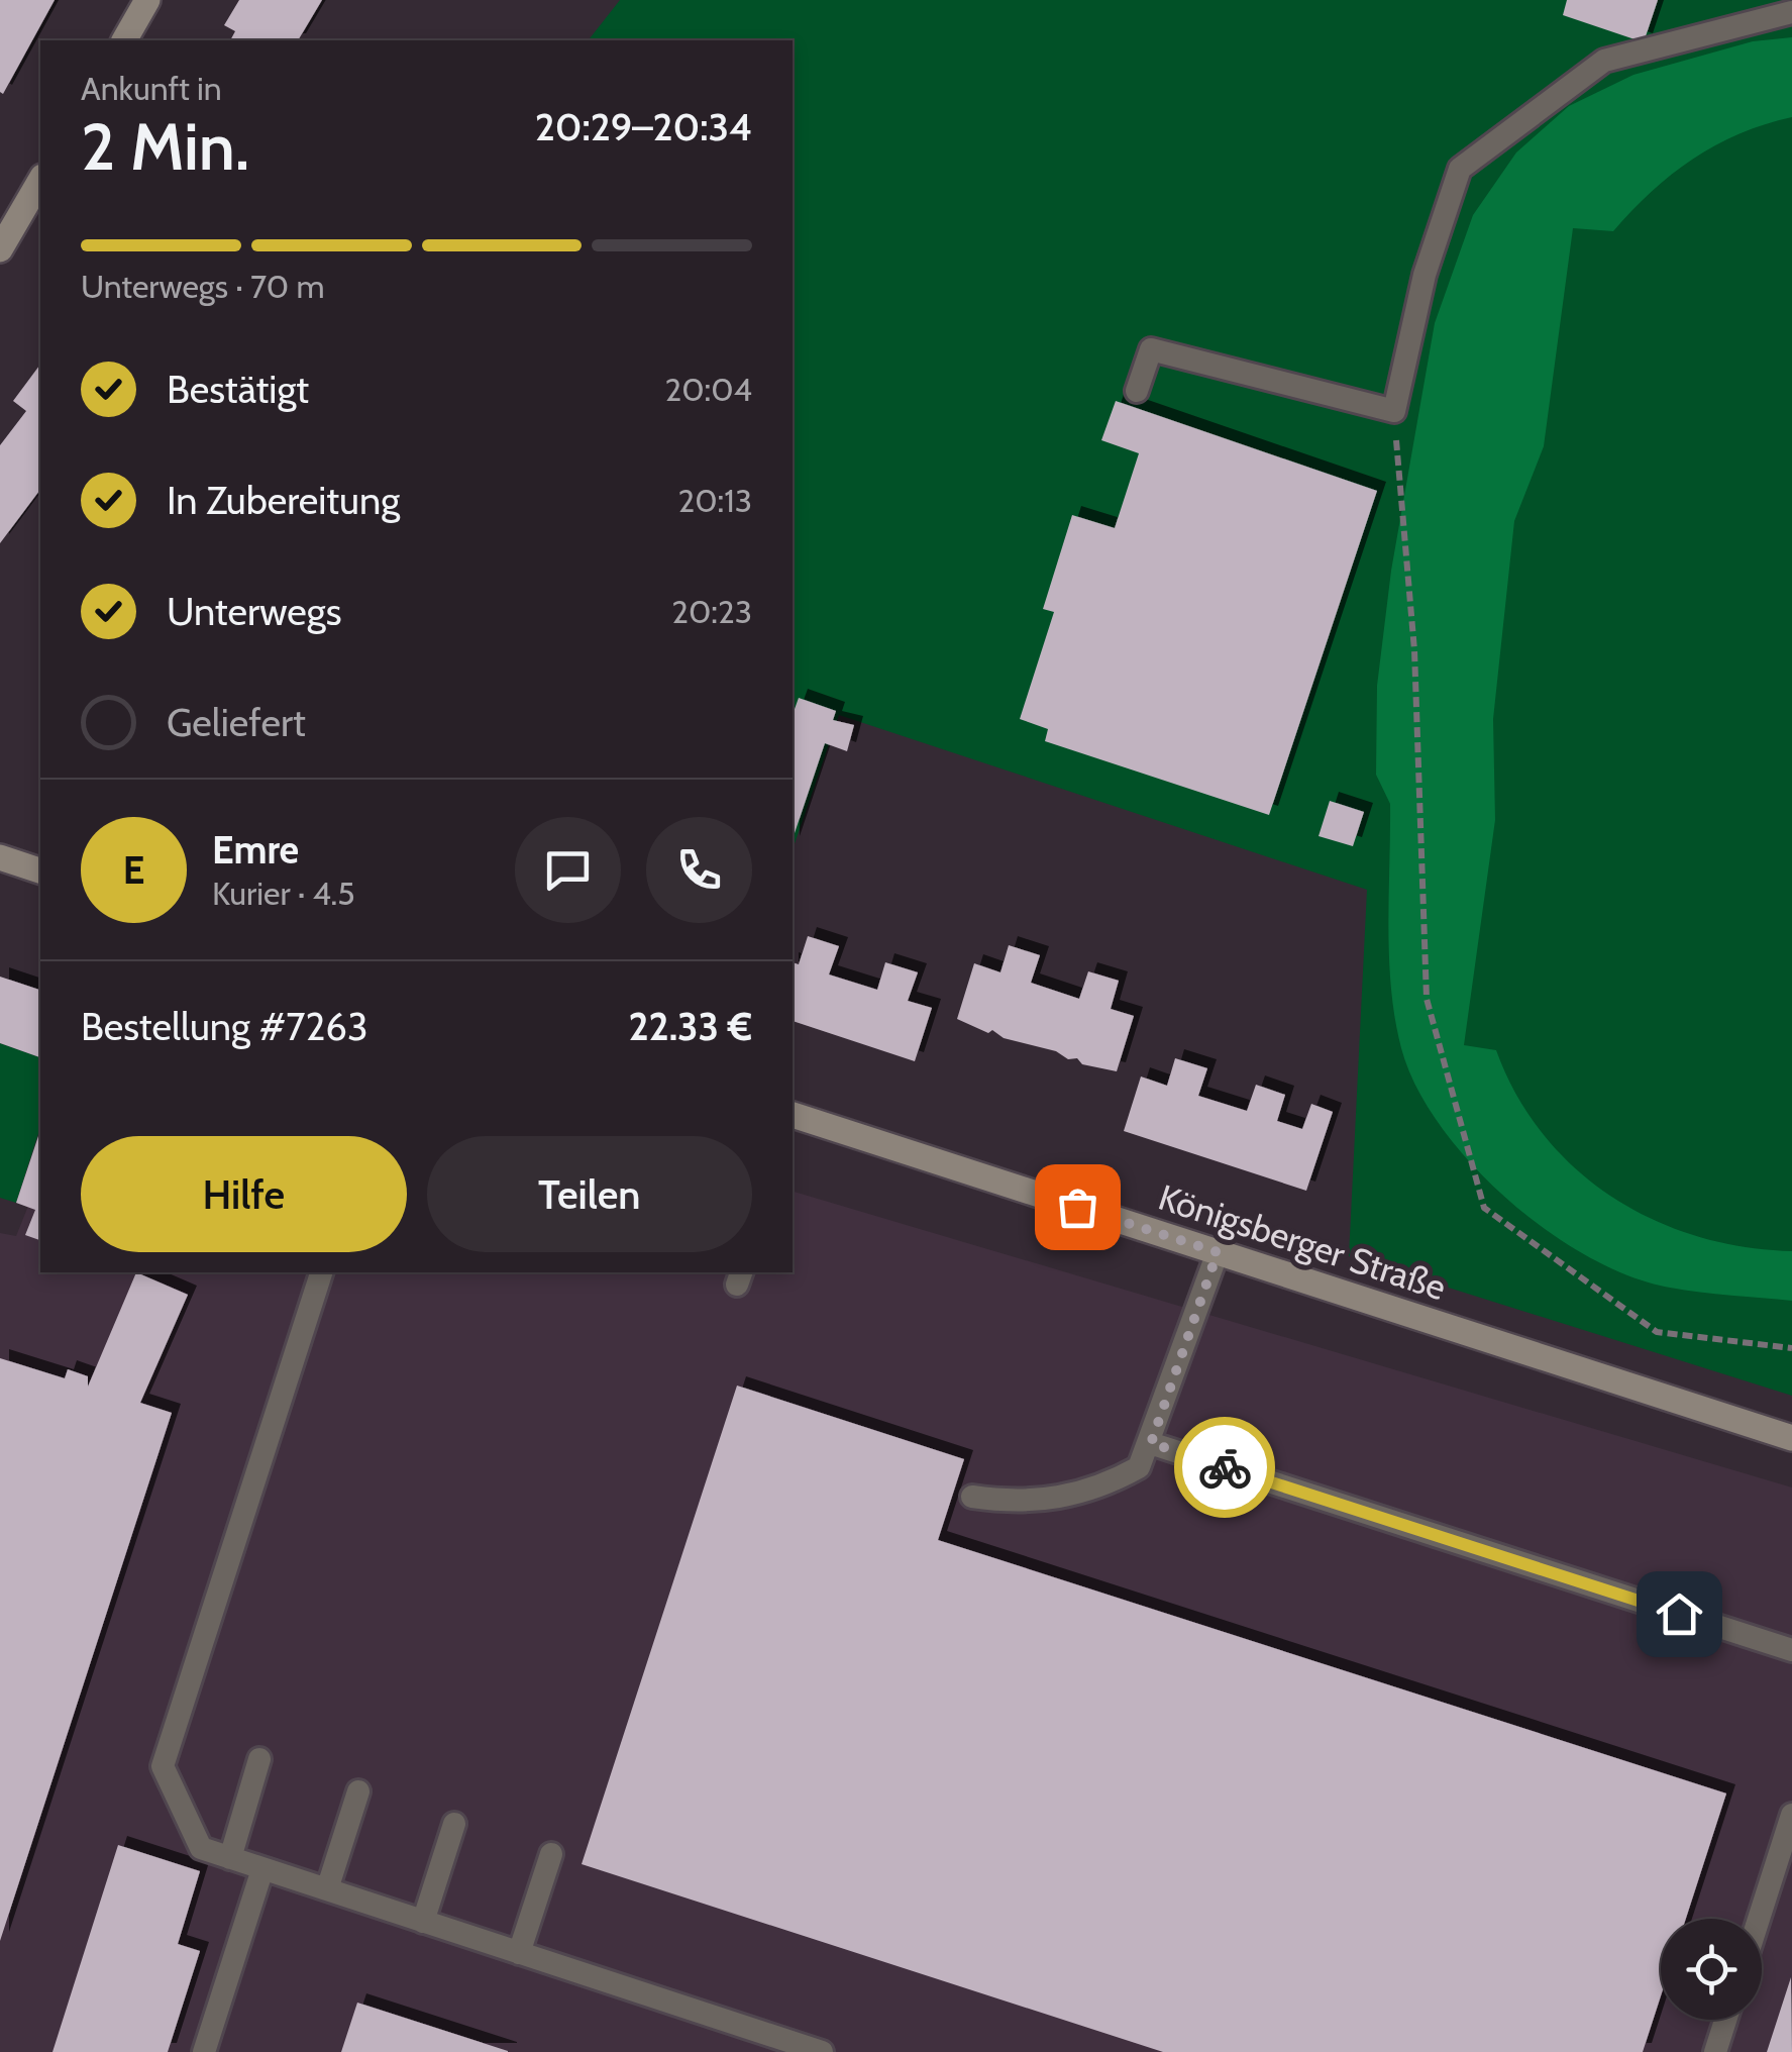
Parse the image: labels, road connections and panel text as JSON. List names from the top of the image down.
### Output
{
  "streets": {
    "main road": ["Königsberger Straße"]
  },
  "page": {
    "heading": ["2 Min.", "Ankunft in", "20:29–20:34"],
    "panel": [
      "Emre",
      "Kurier · 4.5",
      "Bestellung #7263",
      "22.33 €"
    ],
    "bar": "Unterwegs · 70 m",
    "list": [
      ["Bestätigt", "20:04"],
      ["In Zubereitung", "20:13"],
      ["Unterwegs", "20:23"],
      "Geliefert"
    ],
    "round": "E",
    "buttons": ["Hilfe", "Teilen"]
  }
}
